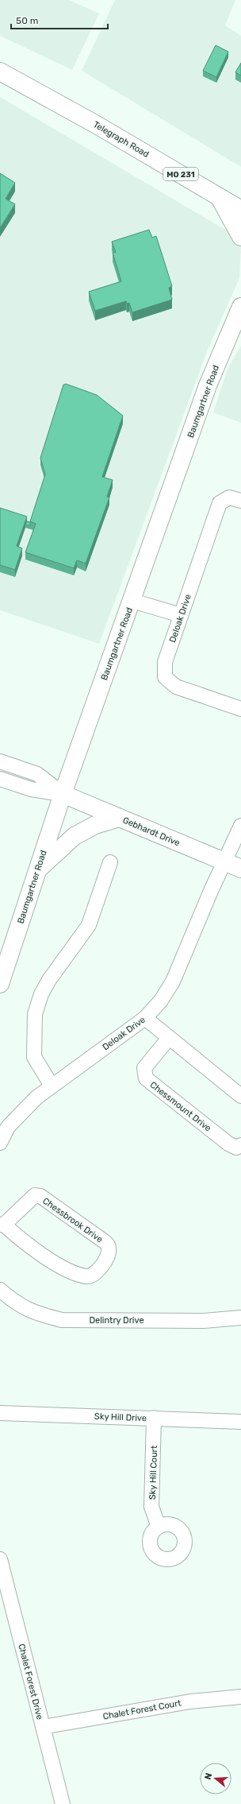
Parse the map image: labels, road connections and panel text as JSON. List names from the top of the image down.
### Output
{
  "streets": {
    "main road": [
      "Telegraph Road",
      "MO 231",
      "Baumgartner Road",
      "Gebhardt Drive"
    ],
    "street": [
      "Deloak Drive",
      "Chessmount Drive",
      "Chessbrook Drive",
      "Delintry Drive",
      "Sky Hill Drive",
      "Sky Hill Court",
      "Chalet Forest Drive",
      "Chalet Forest Court"
    ]
  },
  "crossings": [
    ["Baumgartner Road", "Gebhardt Drive"],
    ["Deloak Drive", "Gebhardt Drive"],
    ["Sky Hill Drive", "Sky Hill Court"],
    ["Chalet Forest Drive", "Chalet Forest Court"]
  ],
  "scale_bar": "50 m",
  "north": "left"
}
